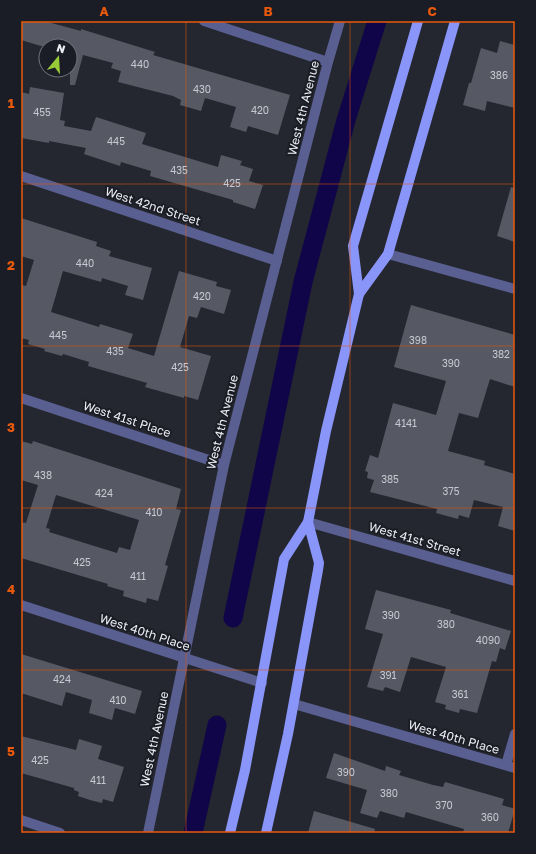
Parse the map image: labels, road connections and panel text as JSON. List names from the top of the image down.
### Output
{
  "streets": {
    "street": [
      "West 4th Avenue",
      "West 42nd Street",
      "West 41st Place",
      "West 41st Street",
      "West 40th Place"
    ]
  },
  "crossings": [
    ["West 4th Avenue", "West 42nd Street"],
    ["West 4th Avenue", "West 41st Place"],
    ["West 4th Avenue", "West 40th Place"]
  ],
  "house_numbers": [
    "440",
    "386",
    "430",
    "420",
    "455",
    "445",
    "435",
    "425",
    "440",
    "420",
    "445",
    "398",
    "435",
    "382",
    "390",
    "425",
    "4141",
    "438",
    "385",
    "375",
    "424",
    "410",
    "425",
    "411",
    "390",
    "380",
    "4090",
    "391",
    "424",
    "361",
    "410",
    "425",
    "390",
    "411",
    "380",
    "370",
    "360"
  ],
  "north": "top",
  "grid": {
    "columns": ["A", "B", "C"],
    "rows": [
      "1",
      "2",
      "3",
      "4",
      "5"
    ]
  }
}
